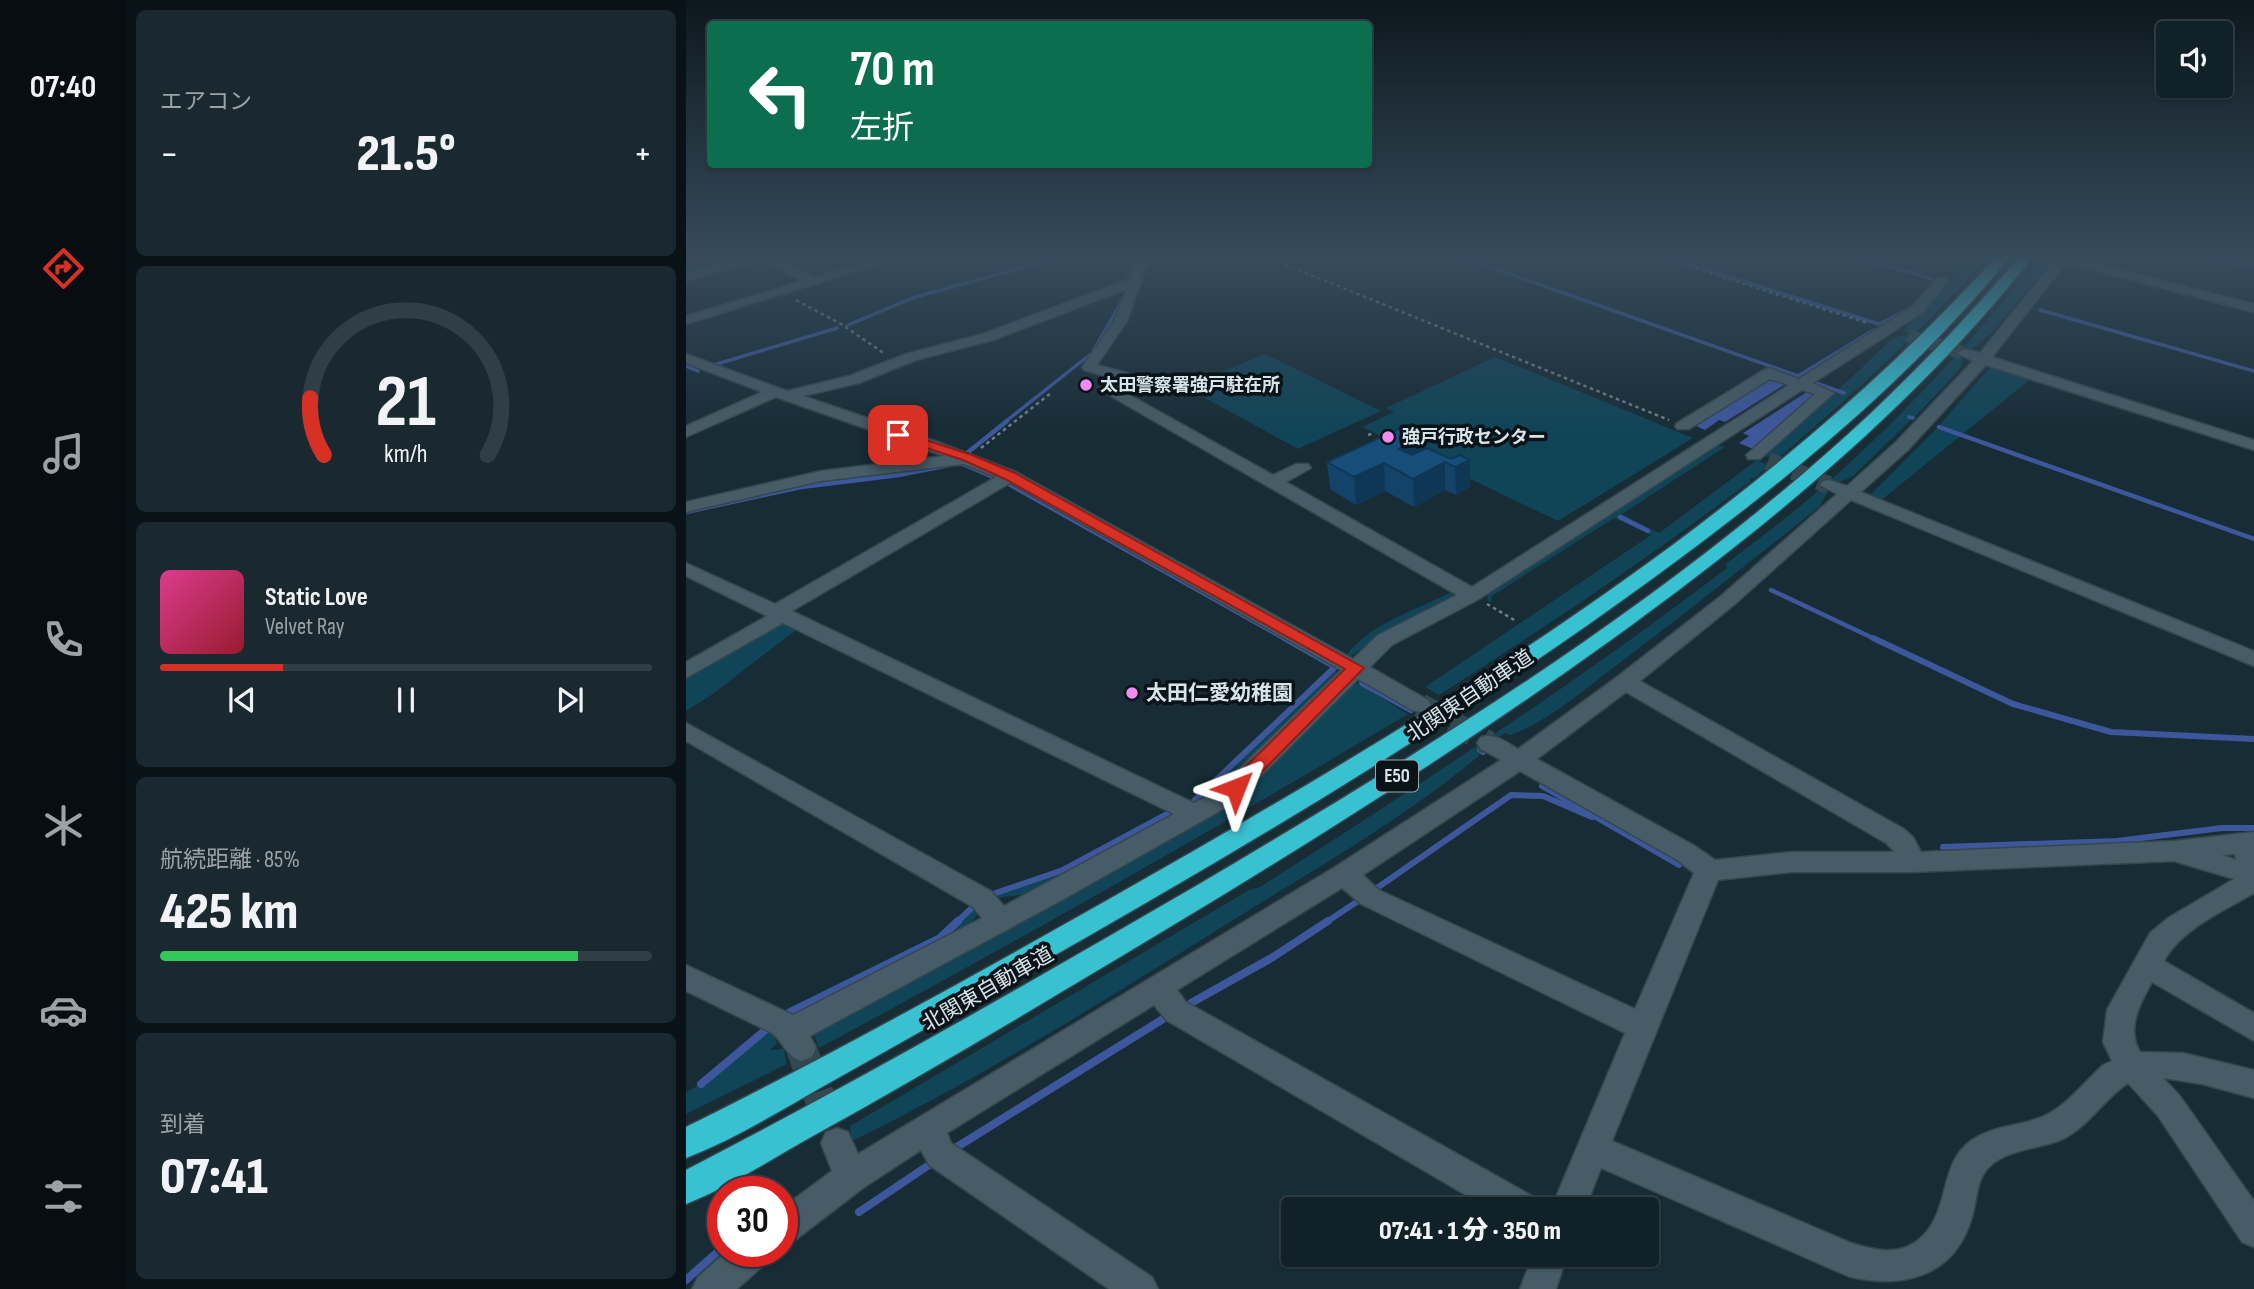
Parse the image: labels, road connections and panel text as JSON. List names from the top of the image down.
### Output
{
  "streets": {
    "highway": ["北関東自動車道", "E50"]
  },
  "places": ["太田警察署強戸駐在所", "強戸行政センター", "太田仁愛幼稚園"],
  "page": {
    "tabs": "07:40",
    "tile": [
      "エアコン",
      ["航続距離 · 85%", "425 km"],
      ["到着", "07:41"]
    ],
    "turn": ["70 m", "左折"],
    "heat": ["−", "21.5°", "+"],
    "song": ["Static Love", "Velvet Ray"],
    "limit": "30",
    "trip": "07:41 · 1 分 · 350 m",
    "gauge": ["21", "km/h"]
  }
}
